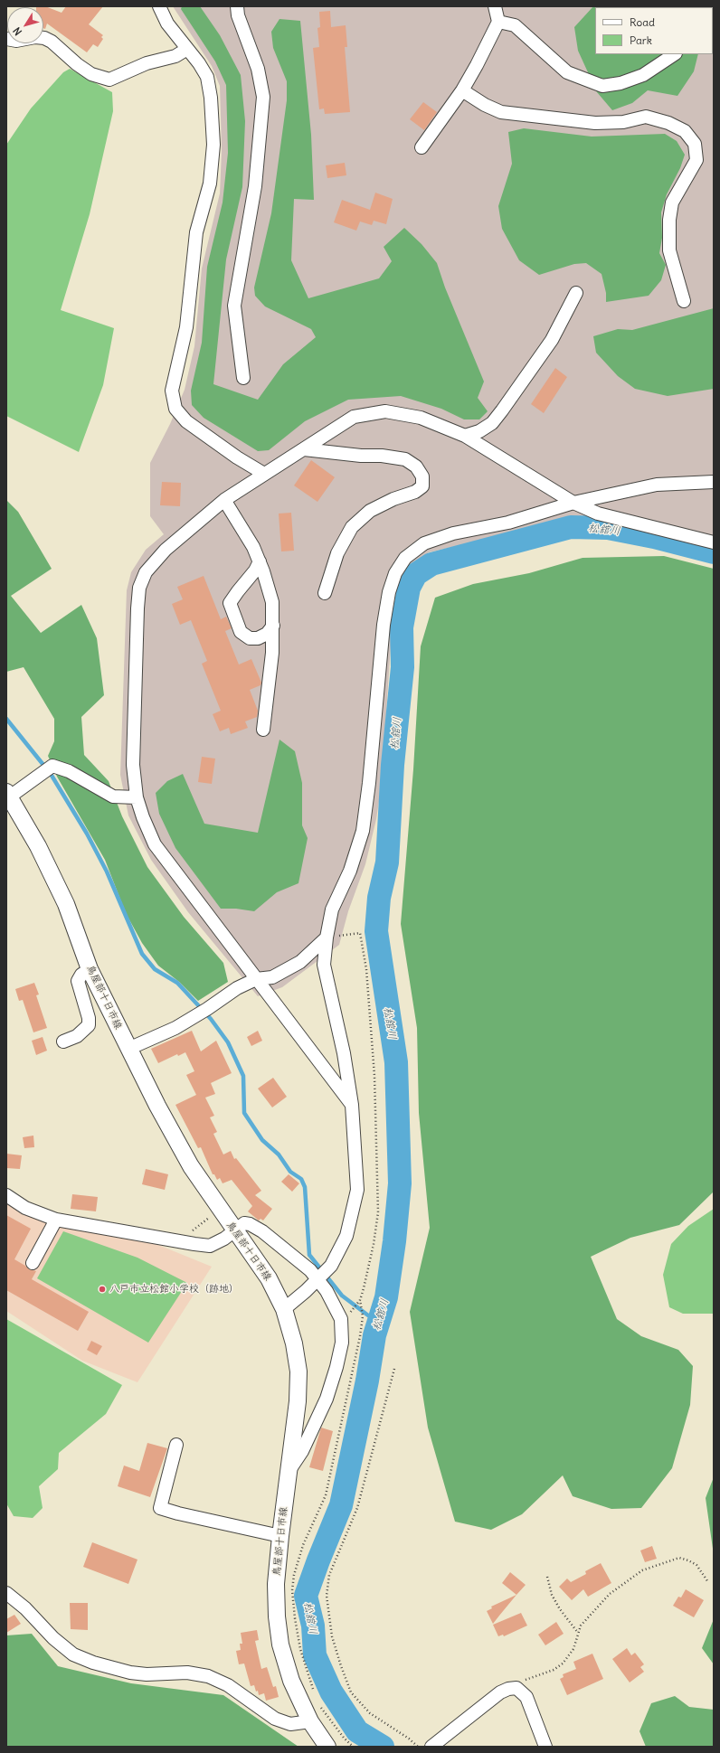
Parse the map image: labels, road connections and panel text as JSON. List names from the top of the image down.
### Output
{
  "streets": {
    "main road": ["鳥屋部十日市線"]
  },
  "water": ["松舘川"],
  "places": ["八戸市立松館小学校（跡地）"],
  "legend": ["Road", "Park"],
  "north": "bottom left"
}
